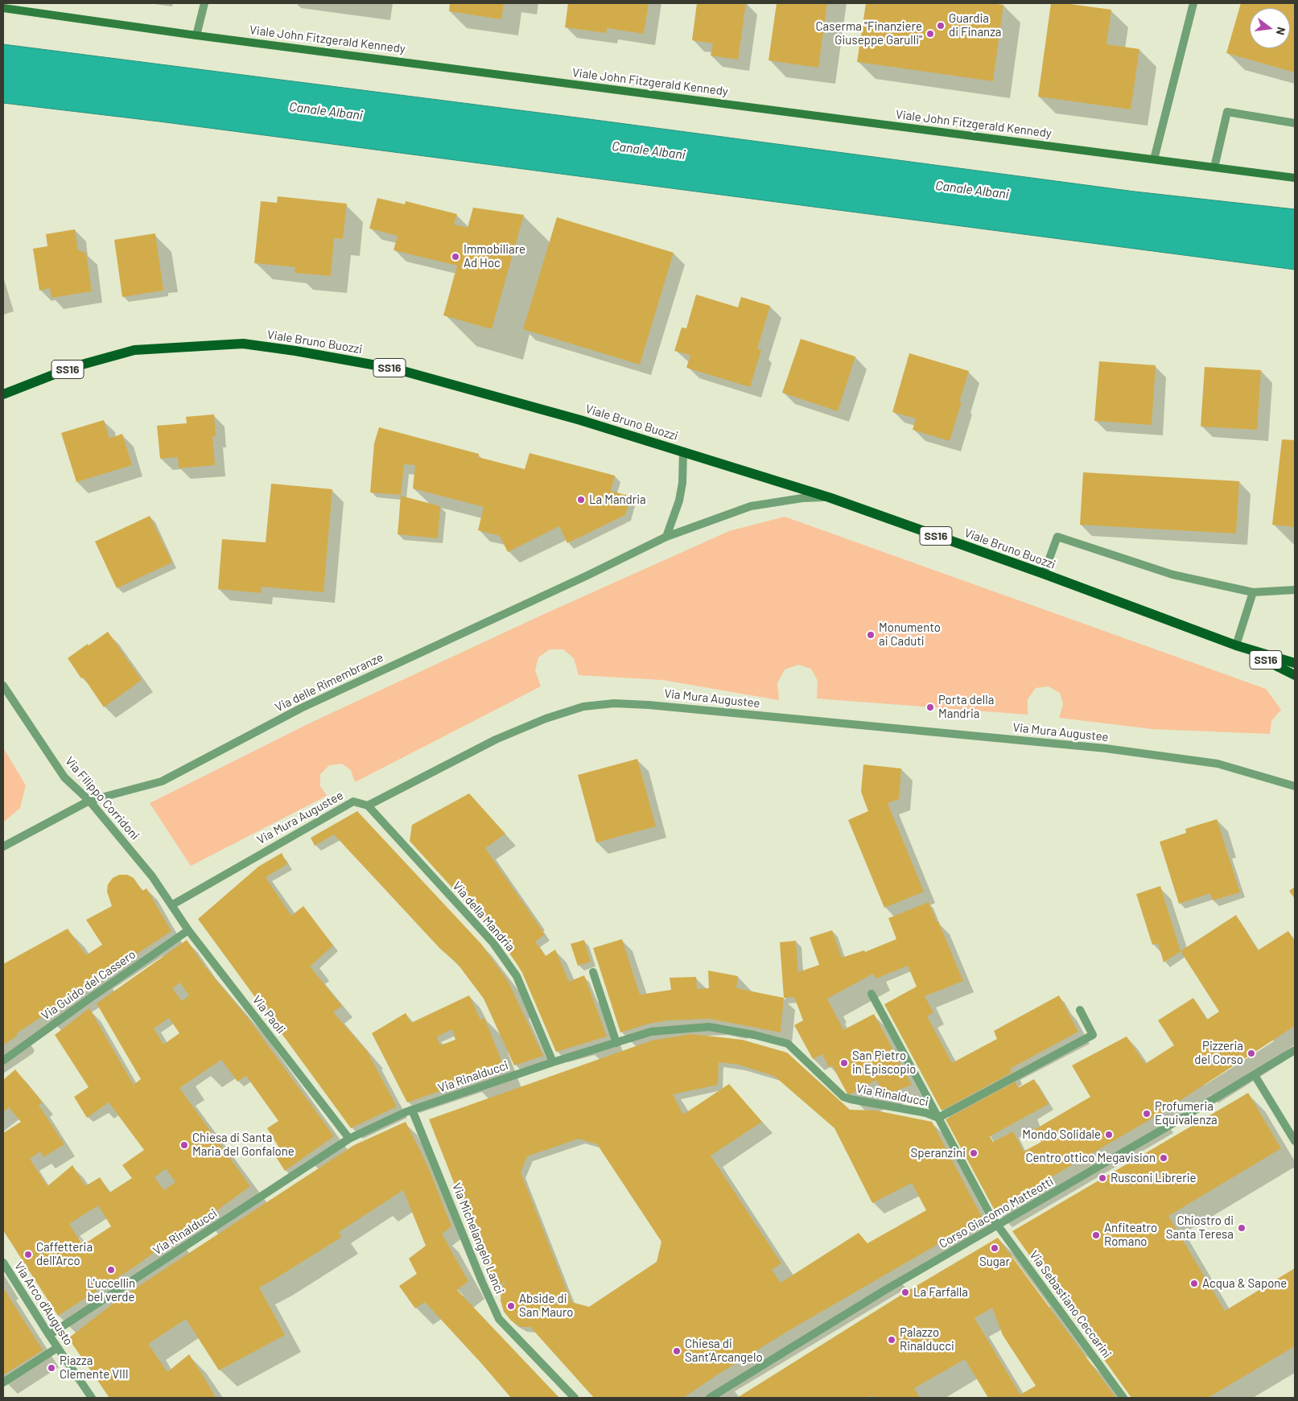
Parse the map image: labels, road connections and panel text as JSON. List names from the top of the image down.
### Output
{
  "streets": {
    "main road": ["Viale Bruno Buozzi", "SS16"],
    "street": [
      "Viale John Fitzgerald Kennedy",
      "Via delle Rimembranze",
      "Via Mura Augustee",
      "Via Filippo Corridoni",
      "Via della Mandria",
      "Via Guido del Cassero",
      "Via Paoli",
      "Via Rinalducci",
      "Corso Giacomo Matteotti",
      "Via Michelangelo Lanci",
      "Via Arco d'Augusto",
      "Via Sebastiano Ceccarini"
    ]
  },
  "crossings": [
    ["Viale Bruno Buozzi", "Via delle Rimembranze"],
    ["Via delle Rimembranze", "Via Filippo Corridoni"],
    ["Via Mura Augustee", "Via Filippo Corridoni"],
    ["Via Mura Augustee", "Via della Mandria"],
    ["Via Mura Augustee", "Via Paoli"],
    ["Via Filippo Corridoni", "Via Paoli"],
    ["Via della Mandria", "Via Rinalducci"],
    ["Via Guido del Cassero", "Via Paoli"],
    ["Via Paoli", "Via Rinalducci"],
    ["Via Rinalducci", "Via Michelangelo Lanci"],
    ["Via Rinalducci", "Via Arco d'Augusto"],
    ["Via Rinalducci", "Via Sebastiano Ceccarini"],
    ["Corso Giacomo Matteotti", "Via Sebastiano Ceccarini"]
  ],
  "water": ["Canale Albani"],
  "places": [
    "Guardia di Finanza",
    "Caserma \"Finanziere Giuseppe Garulli\"",
    "Immobiliare Ad Hoc",
    "La Mandria",
    "Monumento ai Caduti",
    "Porta della Mandria",
    "Pizzeria del Corso",
    "San Pietro in Episcopio",
    "Profumeria Equivalenza",
    "Mondo Solidale",
    "Chiesa di Santa Maria del Gonfalone",
    "Speranzini",
    "Centro ottico Megavision",
    "Rusconi Librerie",
    "Chiostro di Santa Teresa",
    "Anfiteatro Romano",
    "Sugar",
    "Caffetteria dell'Arco",
    "L'uccellin bel verde",
    "Acqua & Sapone",
    "La Farfalla",
    "Abside di San Mauro",
    "Palazzo Rinalducci",
    "Chiesa di Sant'Arcangelo",
    "Piazza Clemente VIII"
  ],
  "north": "right"
}
